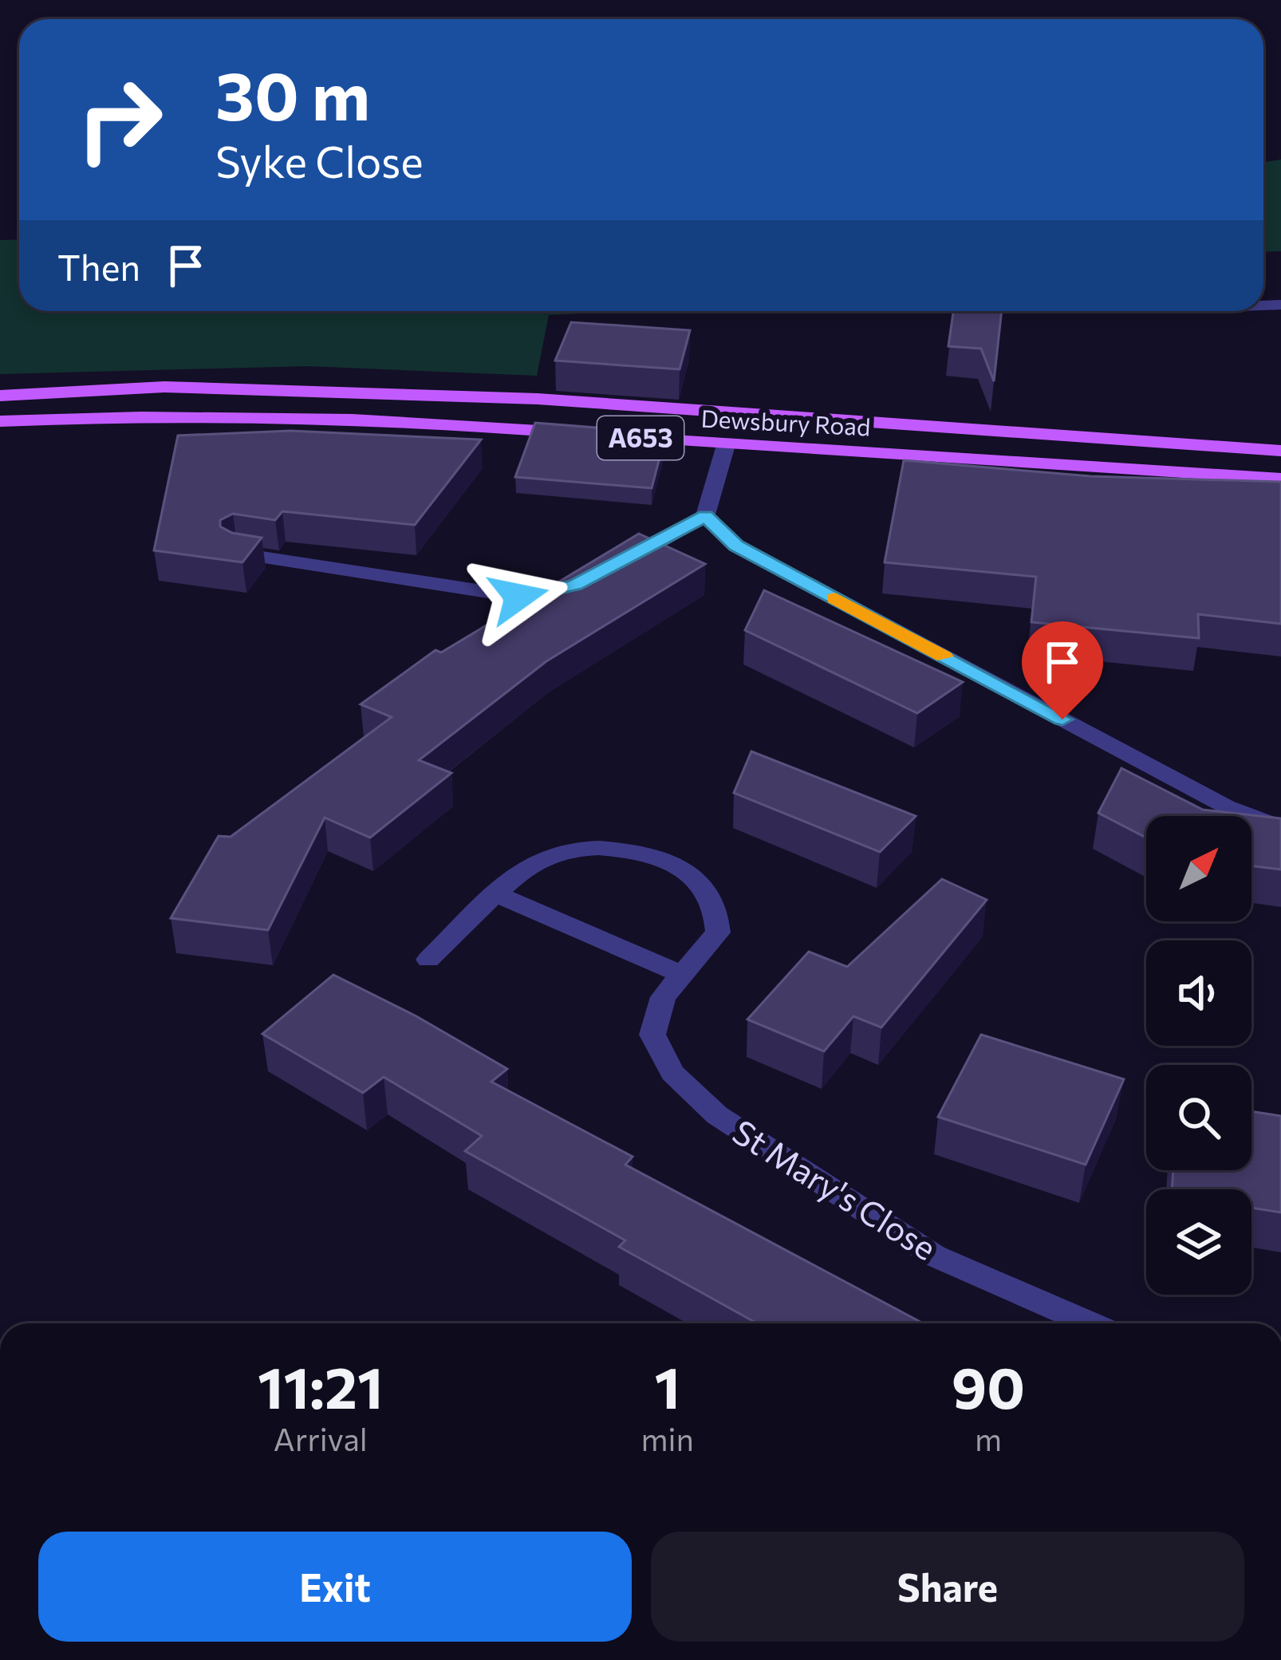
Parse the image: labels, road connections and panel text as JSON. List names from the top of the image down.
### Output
{
  "streets": {
    "main road": ["Dewsbury Road", "A653"],
    "street": ["St Mary's Close"]
  },
  "north": "top right",
  "page": {
    "turn": ["30 m", "Syke Close"],
    "then": "Then",
    "eta": [
      "11:21",
      "Arrival",
      "1",
      "min",
      "90",
      "m"
    ],
    "buttons": ["Exit", "Share"]
  }
}
